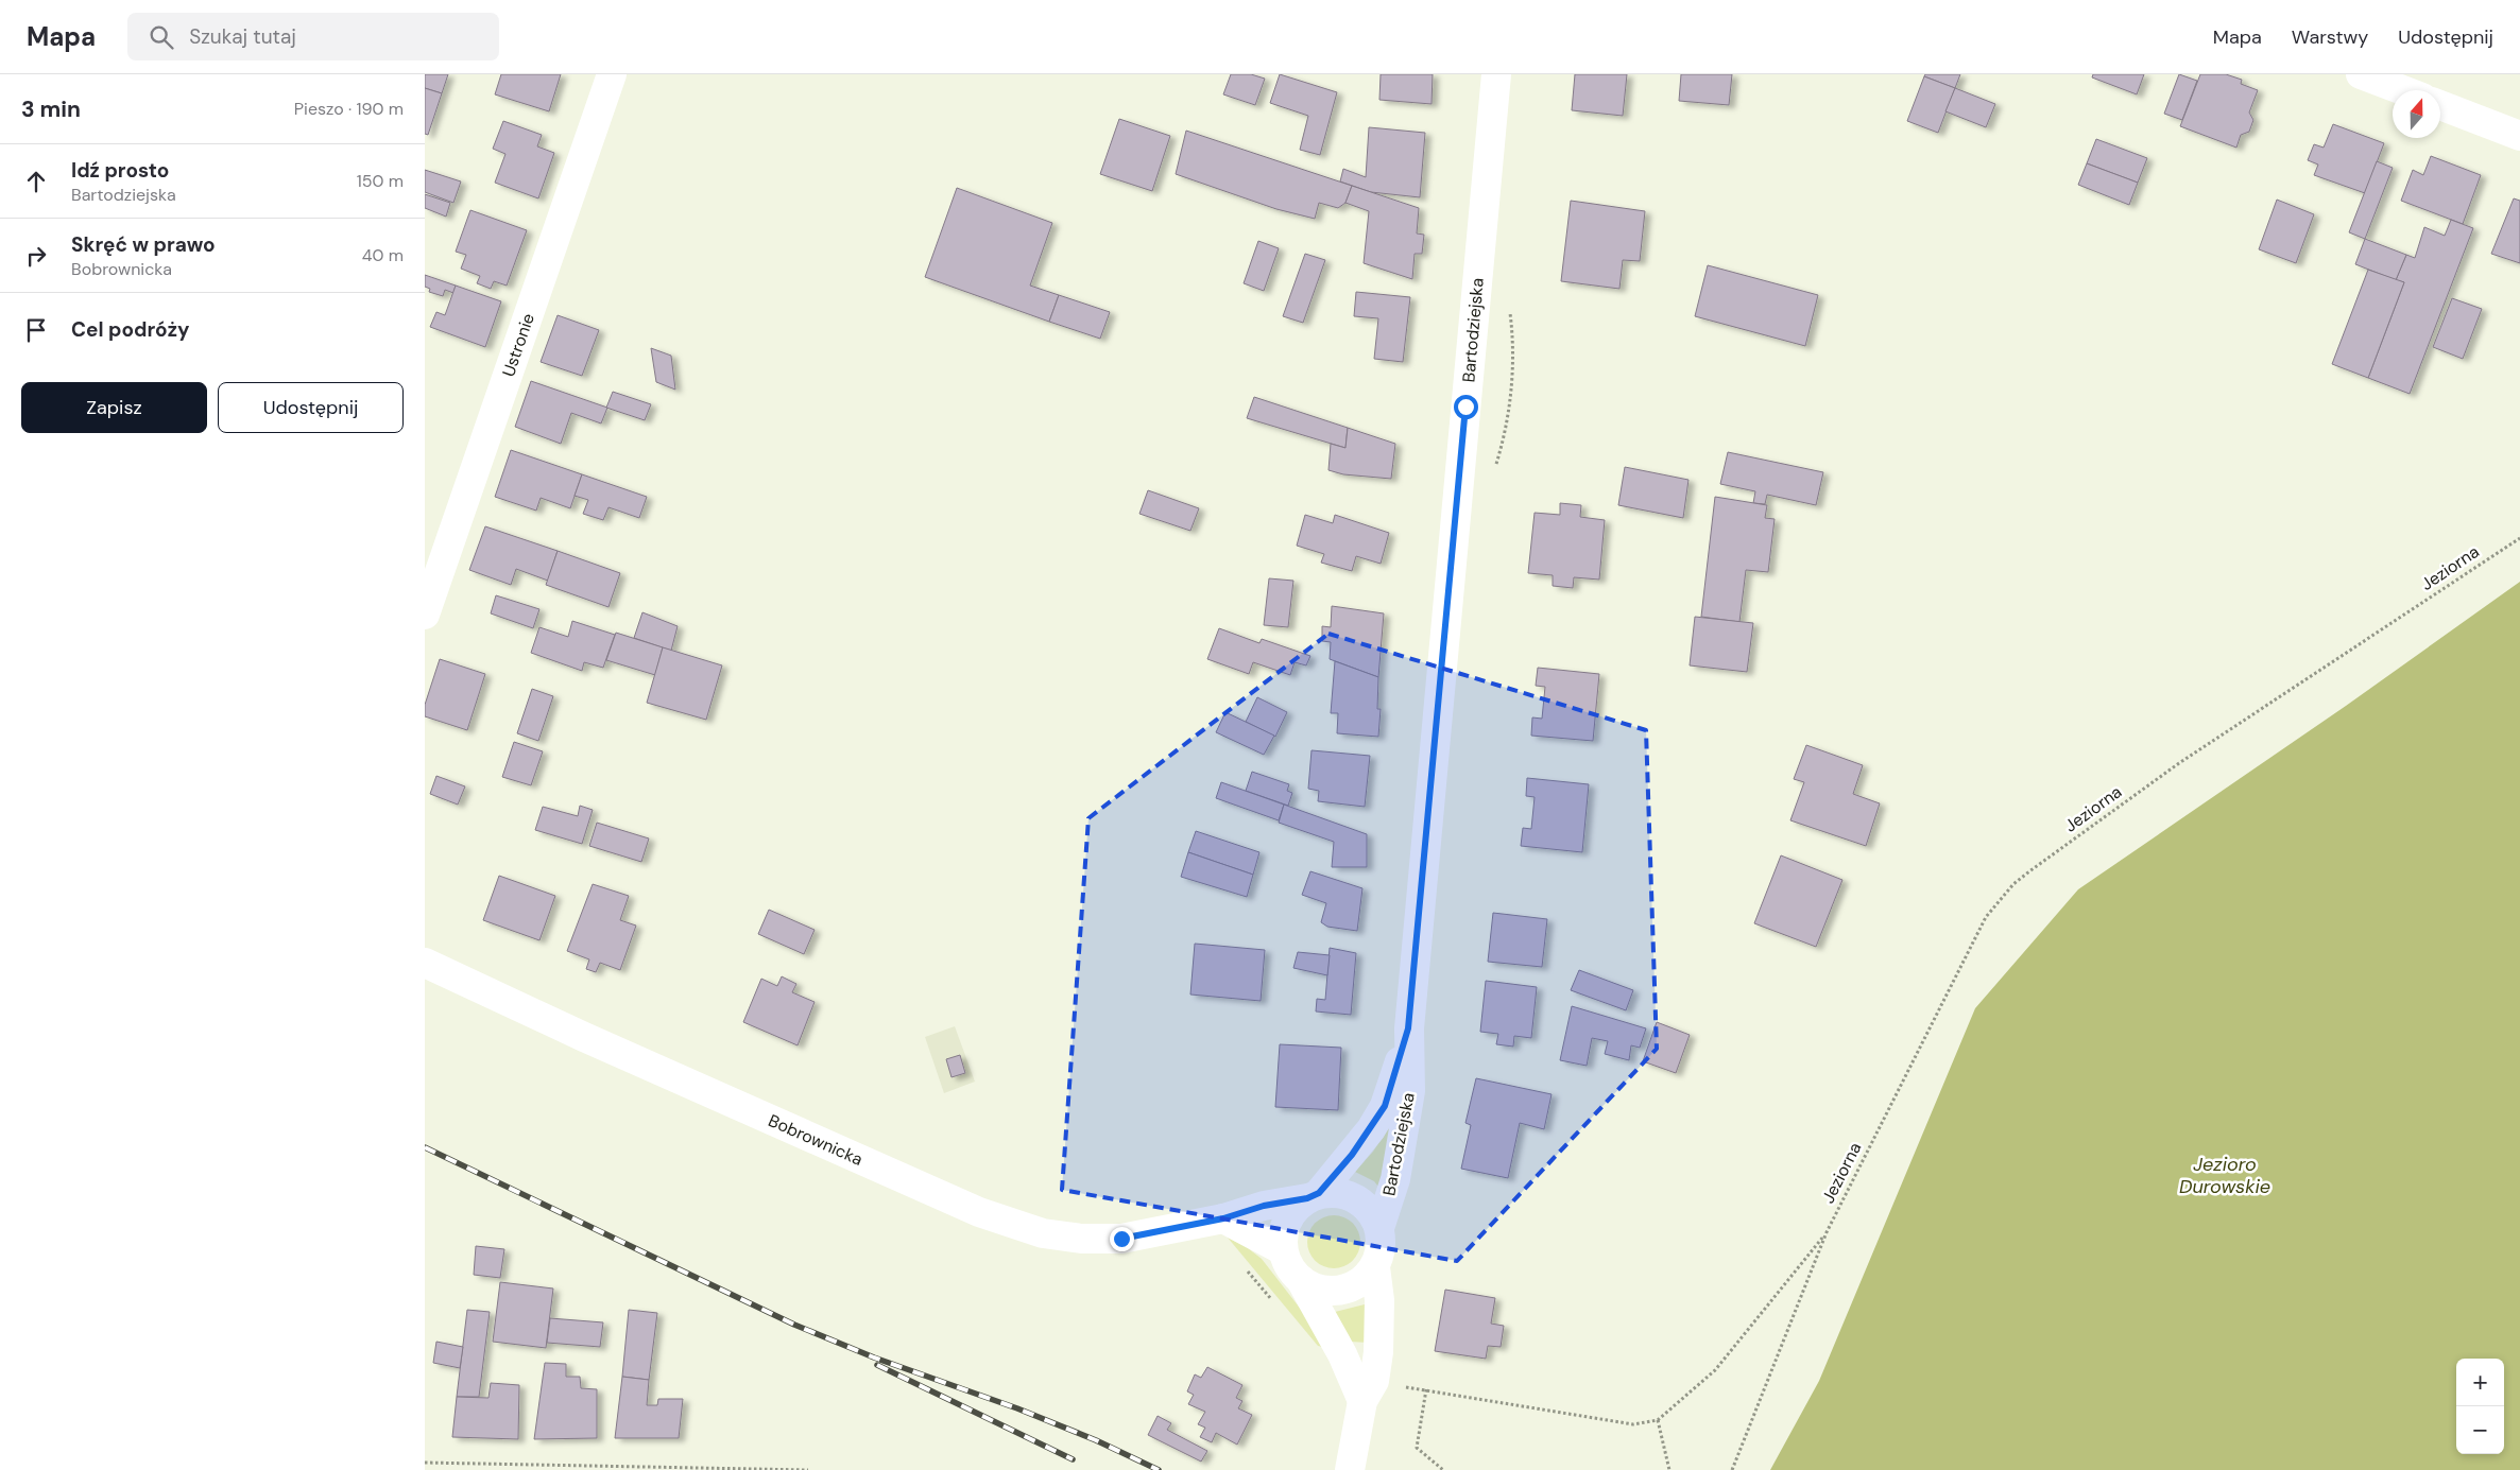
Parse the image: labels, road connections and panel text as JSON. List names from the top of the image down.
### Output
{
  "streets": {
    "street": ["Bartodziejska", "Ustronie", "Bobrownicka"],
    "path": ["Jeziorna"]
  },
  "crossings": [
    ["Bartodziejska", "Bobrownicka"]
  ],
  "water": ["Jezioro Durowskie"],
  "north": "top",
  "page": {
    "header": "Mapa",
    "search": "Szukaj tutaj",
    "nav": ["Mapa", "Warstwy", "Udostępnij"],
    "heading": ["3 min", "Pieszo · 190 m"],
    "list": [
      ["Idź prosto", "Bartodziejska", "150 m"],
      ["Skręć w prawo", "Bobrownicka", "40 m"],
      "Cel podróży"
    ],
    "buttons": ["Zapisz", "Udostępnij"],
    "map_buttons": ["+", "−"]
  }
}
